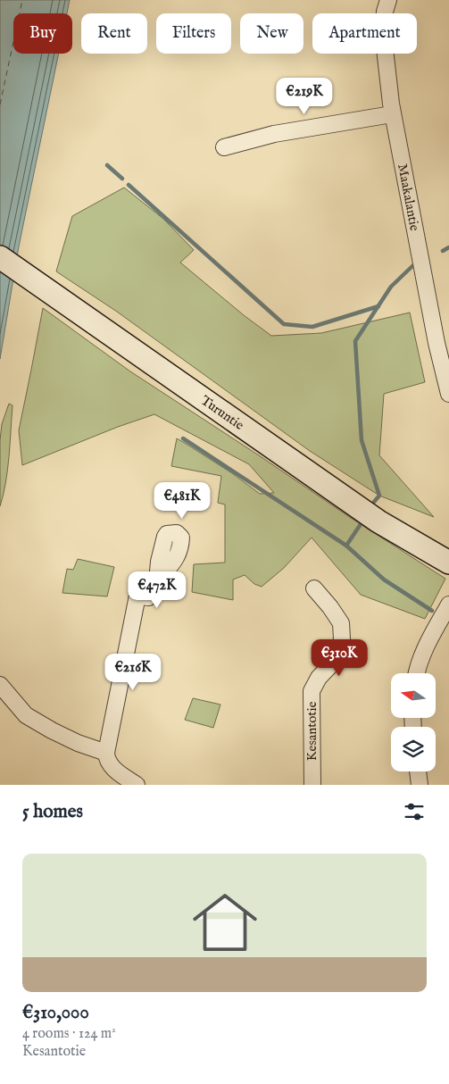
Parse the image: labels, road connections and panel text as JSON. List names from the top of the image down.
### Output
{
  "streets": {
    "main road": ["Turuntie"],
    "street": ["Maakalantie", "Kesantotie"]
  },
  "north": "left",
  "page": {
    "chip": [
      "Buy",
      "Rent",
      "Filters",
      "New",
      "Apartment"
    ],
    "price": [
      "€219K",
      "€481K",
      "€472K",
      "€310K",
      "€216K"
    ],
    "heading": "5 homes",
    "list": [
      {
        "name": "€310,000",
        "note": "4 rooms · 124 m² · Kesantotie"
      }
    ]
  }
}
